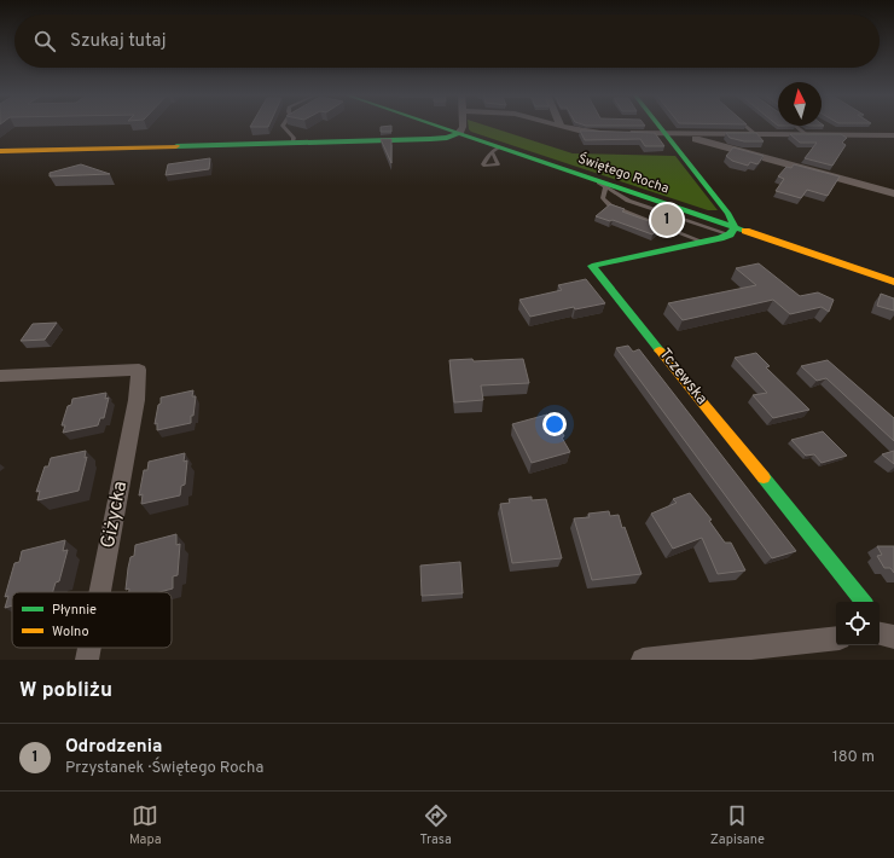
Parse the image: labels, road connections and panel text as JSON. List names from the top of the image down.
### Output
{
  "streets": {
    "street": ["Świętego Rocha", "Tczewska", "Giżycka"]
  },
  "crossings": [
    ["Świętego Rocha", "Tczewska"]
  ],
  "legend": ["Płynnie", "Wolno"],
  "north": "top",
  "page": {
    "search": "Szukaj tutaj",
    "pins": "1",
    "heading": "W pobliżu",
    "list": [
      {
        "mark": "1",
        "name": "Odrodzenia",
        "note": "Przystanek · Świętego Rocha",
        "value": "180 m"
      }
    ],
    "nav": ["Mapa", "Trasa", "Zapisane"]
  }
}
